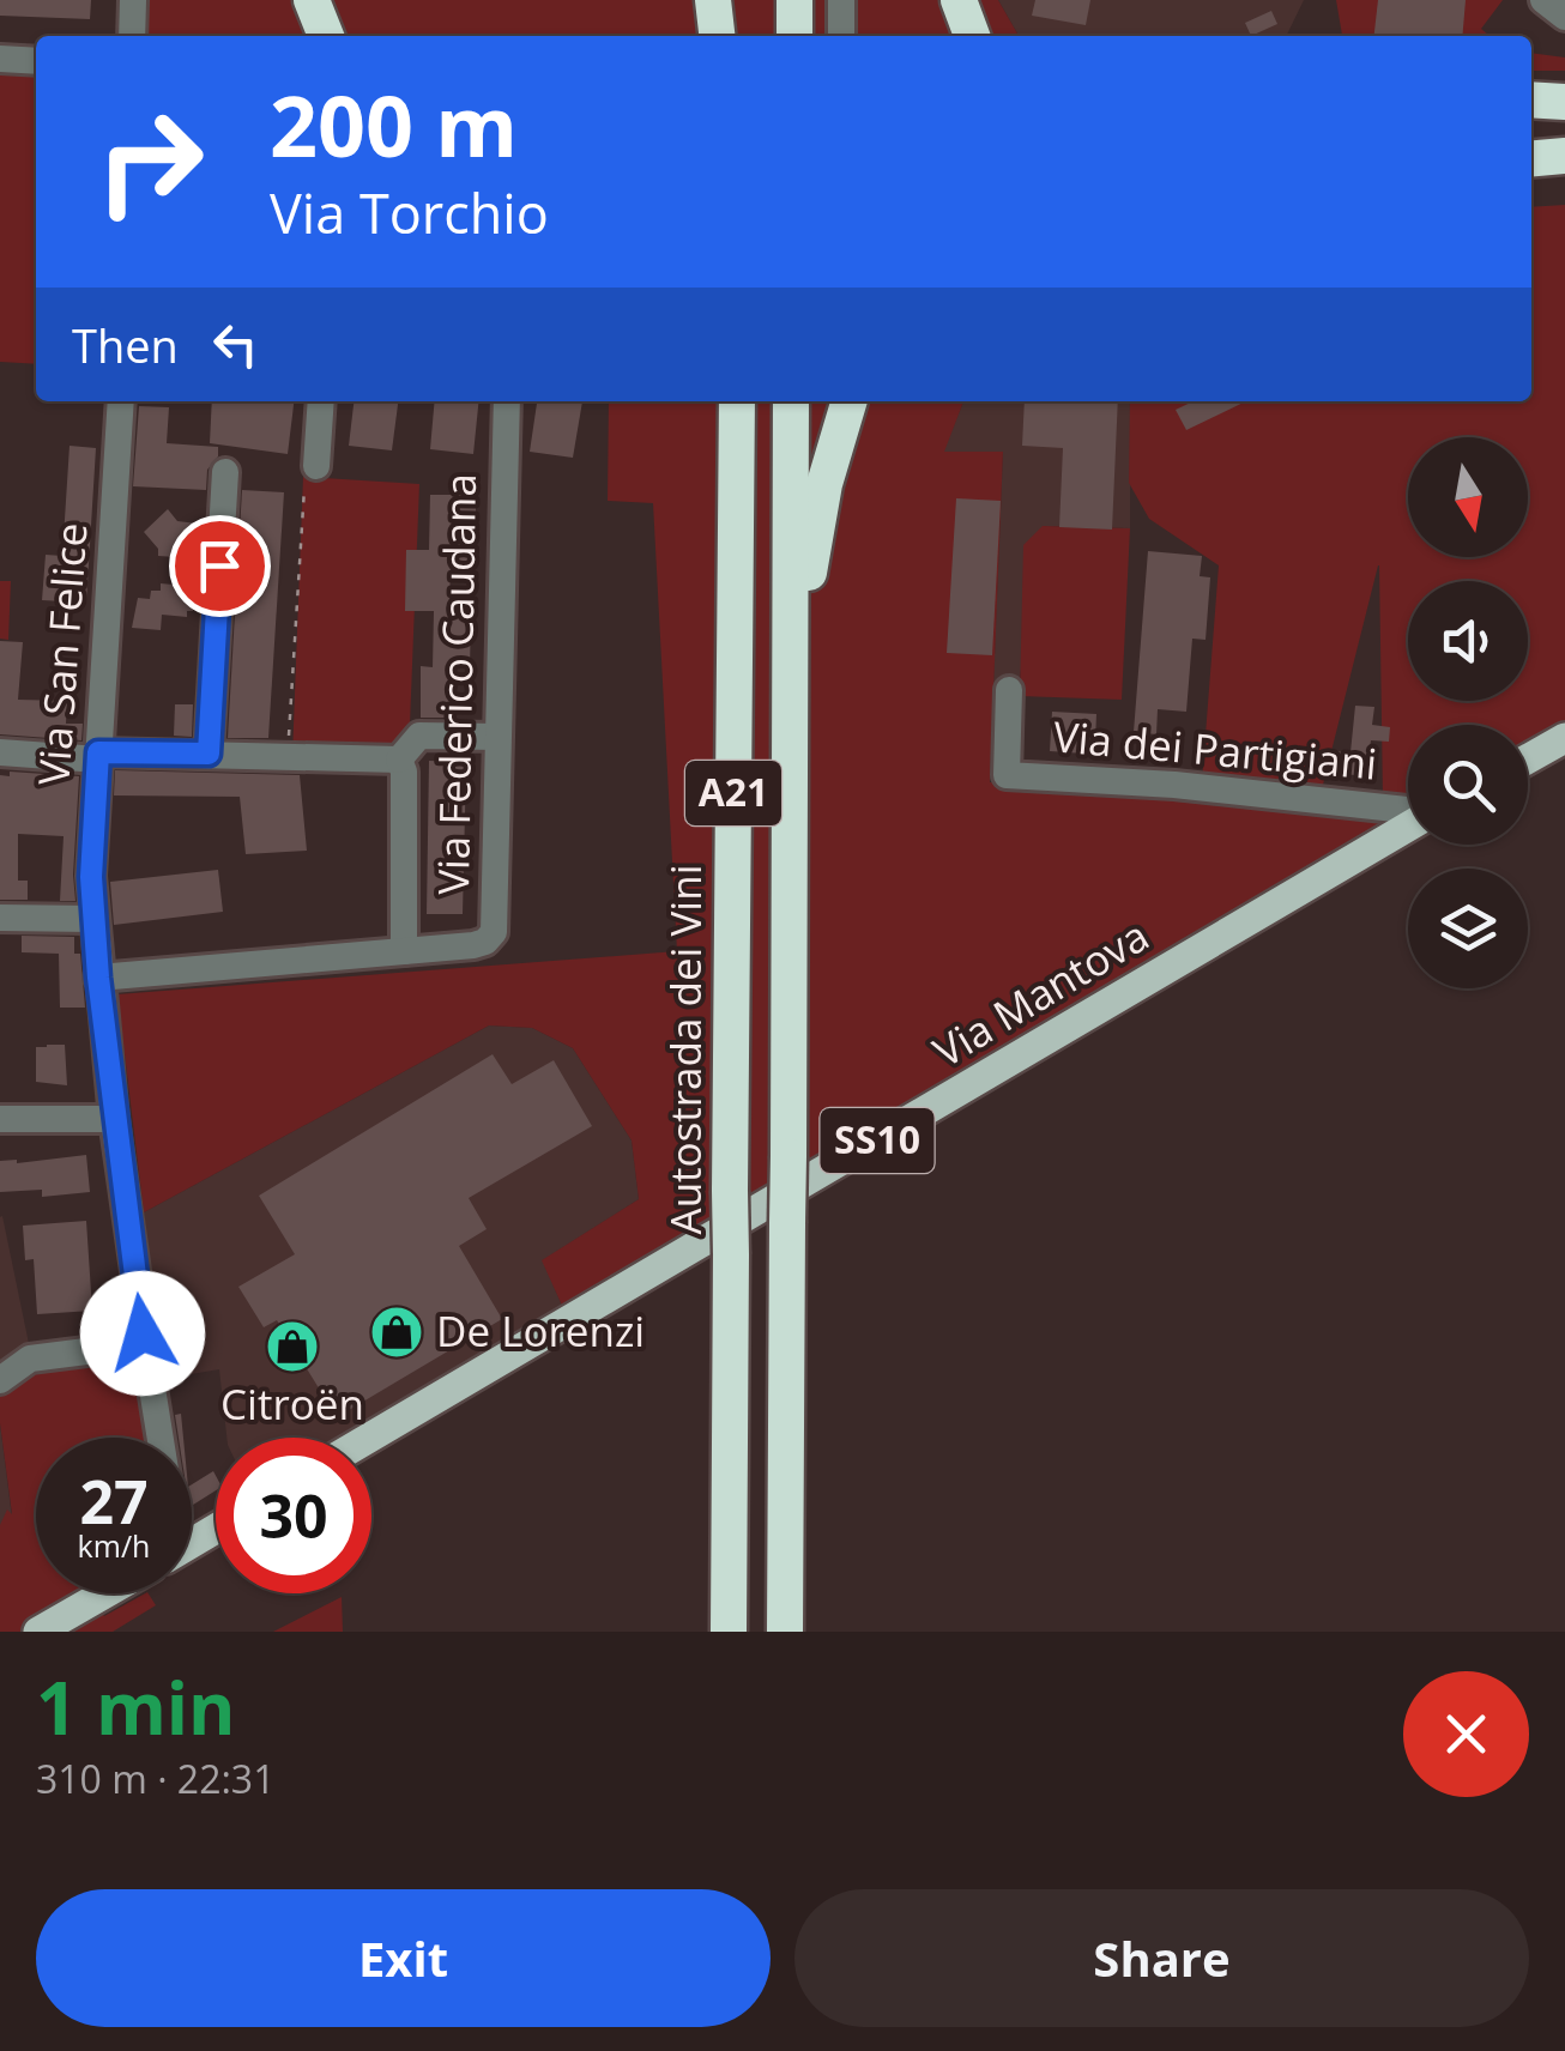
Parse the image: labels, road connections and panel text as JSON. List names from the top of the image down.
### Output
{
  "streets": {
    "highway": ["A21", "Autostrada dei Vini"],
    "main road": ["Via Mantova", "SS10"],
    "street": ["Via San Felice", "Via Federico Caudana", "Via dei Partigiani"]
  },
  "crossings": [
    ["Via San Felice", "Via Federico Caudana"]
  ],
  "places": {
    "shop": ["De Lorenzi", "Citroën"]
  },
  "north": "bottom",
  "page": {
    "turn": ["200 m", "Via Torchio"],
    "then": "Then",
    "speed": "27 km/h",
    "limit": "30",
    "heading": ["1 min", "310 m · 22:31"],
    "buttons": ["Exit", "Share"]
  }
}
